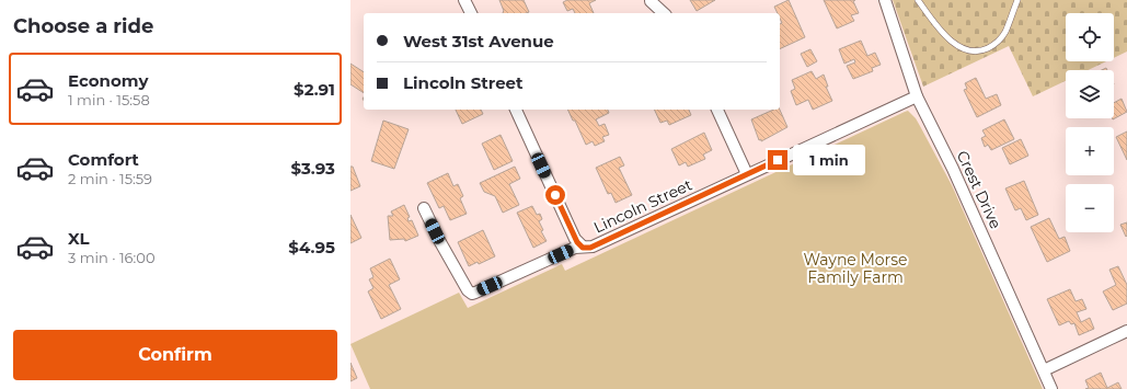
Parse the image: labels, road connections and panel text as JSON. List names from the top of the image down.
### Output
{
  "streets": {
    "street": ["Crest Drive", "Lincoln Street"]
  },
  "crossings": [
    ["Crest Drive", "Lincoln Street"]
  ],
  "parks": ["Wayne Morse Family Farm"],
  "page": {
    "heading": "Choose a ride",
    "map_buttons": ["+", "−"],
    "banner": ["West 31st Avenue", "Lincoln Street"],
    "list": [
      {
        "name": "Economy",
        "note": "1 min · 15:58",
        "value": "$2.91"
      },
      {
        "name": "Comfort",
        "note": "2 min · 15:59",
        "value": "$3.93"
      },
      {
        "name": "XL",
        "note": "3 min · 16:00",
        "value": "$4.95"
      }
    ],
    "bubble": "1 min",
    "buttons": "Confirm"
  }
}
